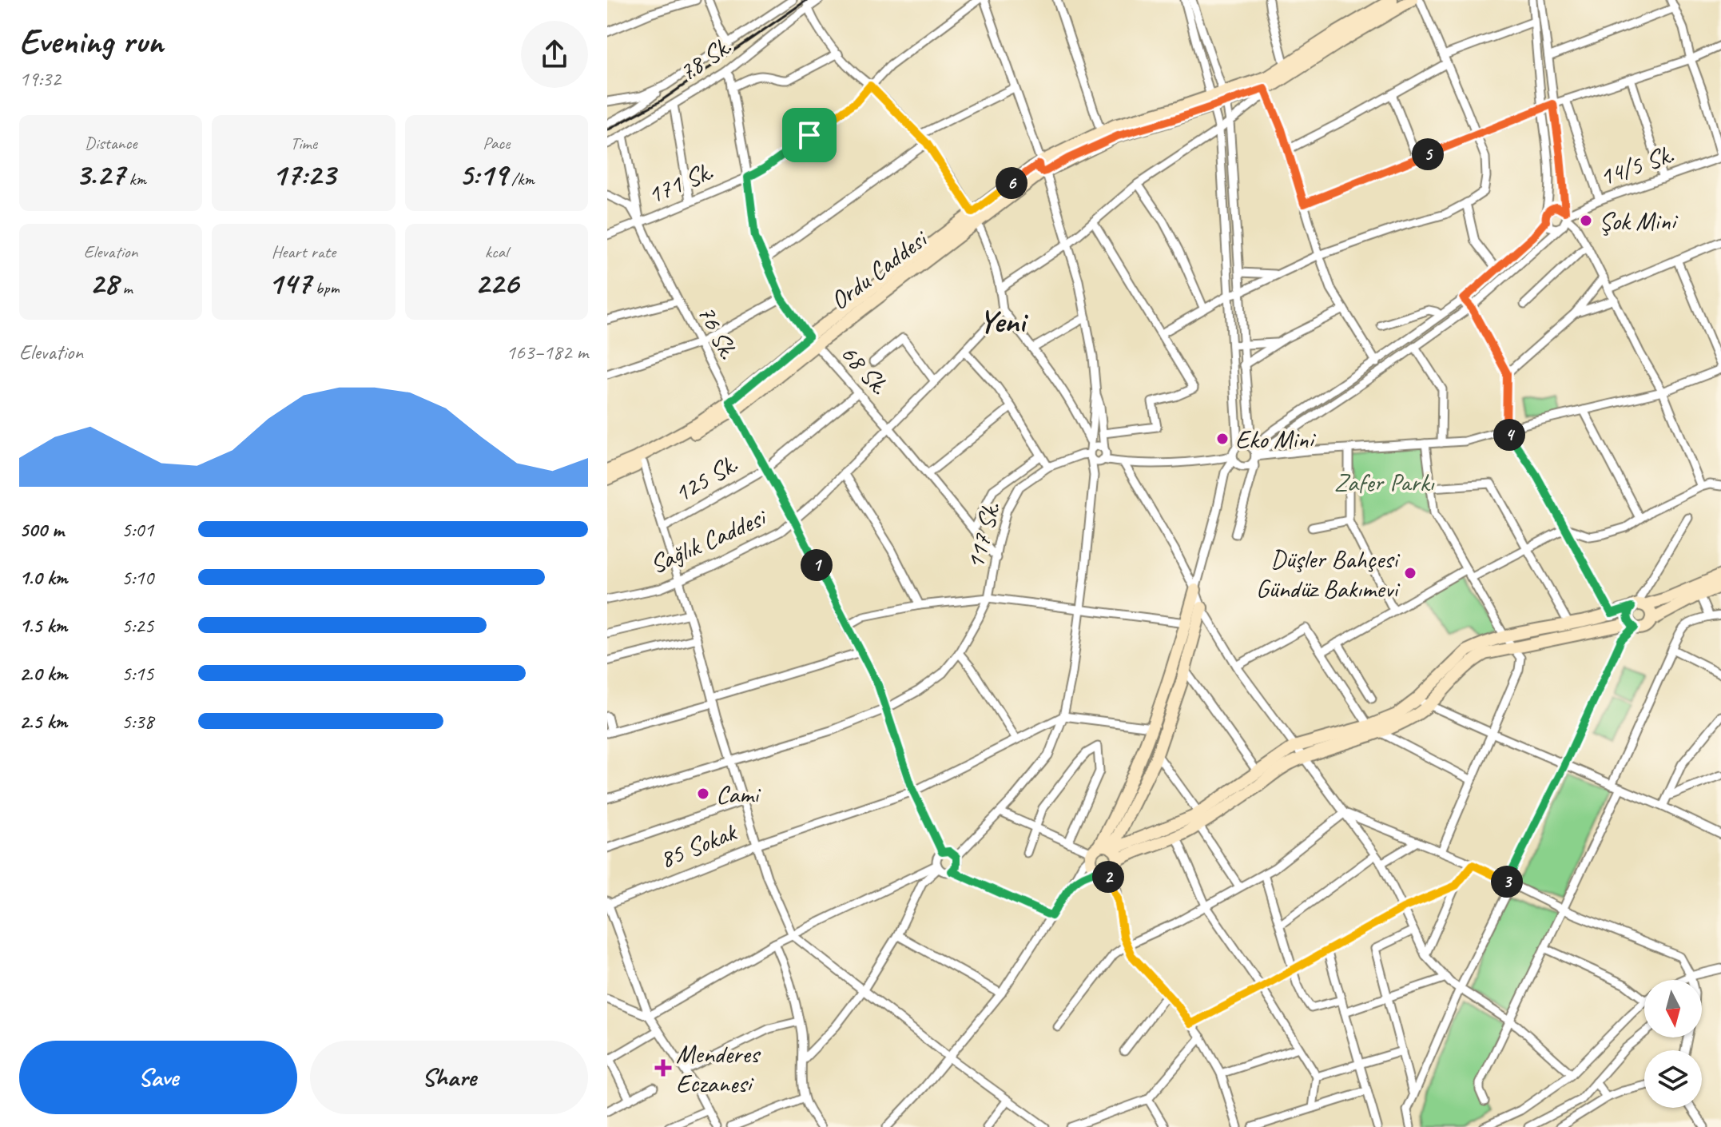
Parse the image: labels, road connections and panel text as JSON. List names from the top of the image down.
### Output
{
  "streets": {
    "street": [
      "78 Sk.",
      "14/5 Sk.",
      "171 Sk.",
      "Ordu Caddesi",
      "76 Sk.",
      "68 Sk.",
      "125 Sk.",
      "117 Sk.",
      "Sağlık Caddesi",
      "85 Sokak"
    ]
  },
  "crossings": [
    ["78 Sk.", "76 Sk."],
    ["78 Sk.", "68 Sk."],
    ["171 Sk.", "76 Sk."],
    ["171 Sk.", "68 Sk."],
    ["Ordu Caddesi", "76 Sk."],
    ["Ordu Caddesi", "68 Sk."],
    ["76 Sk.", "125 Sk."],
    ["76 Sk.", "117 Sk."],
    ["76 Sk.", "Sağlık Caddesi"],
    ["76 Sk.", "85 Sokak"],
    ["68 Sk.", "125 Sk."],
    ["68 Sk.", "117 Sk."],
    ["68 Sk.", "Sağlık Caddesi"]
  ],
  "districts": ["Yeni"],
  "parks": ["Zafer Parkı"],
  "places": {
    "other": [
      "Şok Mini",
      "Eko Mini",
      "Düşler Bahçesi Gündüz Bakımevi",
      "Cami"
    ],
    "health": ["Menderes Eczanesi"]
  },
  "north": "bottom",
  "page": {
    "heading": ["Evening run", "19:32"],
    "stats": [
      ["Distance", "3.27 km"],
      ["Time", "17:23"],
      ["Pace", "5:19 /km"],
      ["Elevation", "28 m"],
      ["Heart rate", "147 bpm"],
      ["kcal", "226"]
    ],
    "pins": [
      "5",
      "6",
      "4",
      "1",
      "2",
      "3"
    ],
    "chart": ["Elevation", "163–182 m"],
    "list": [
      {
        "name": "500 m",
        "note": "5:01"
      },
      {
        "name": "1.0 km",
        "note": "5:10"
      },
      {
        "name": "1.5 km",
        "note": "5:25"
      },
      {
        "name": "2.0 km",
        "note": "5:15"
      },
      {
        "name": "2.5 km",
        "note": "5:38"
      }
    ],
    "buttons": ["Save", "Share"]
  }
}
